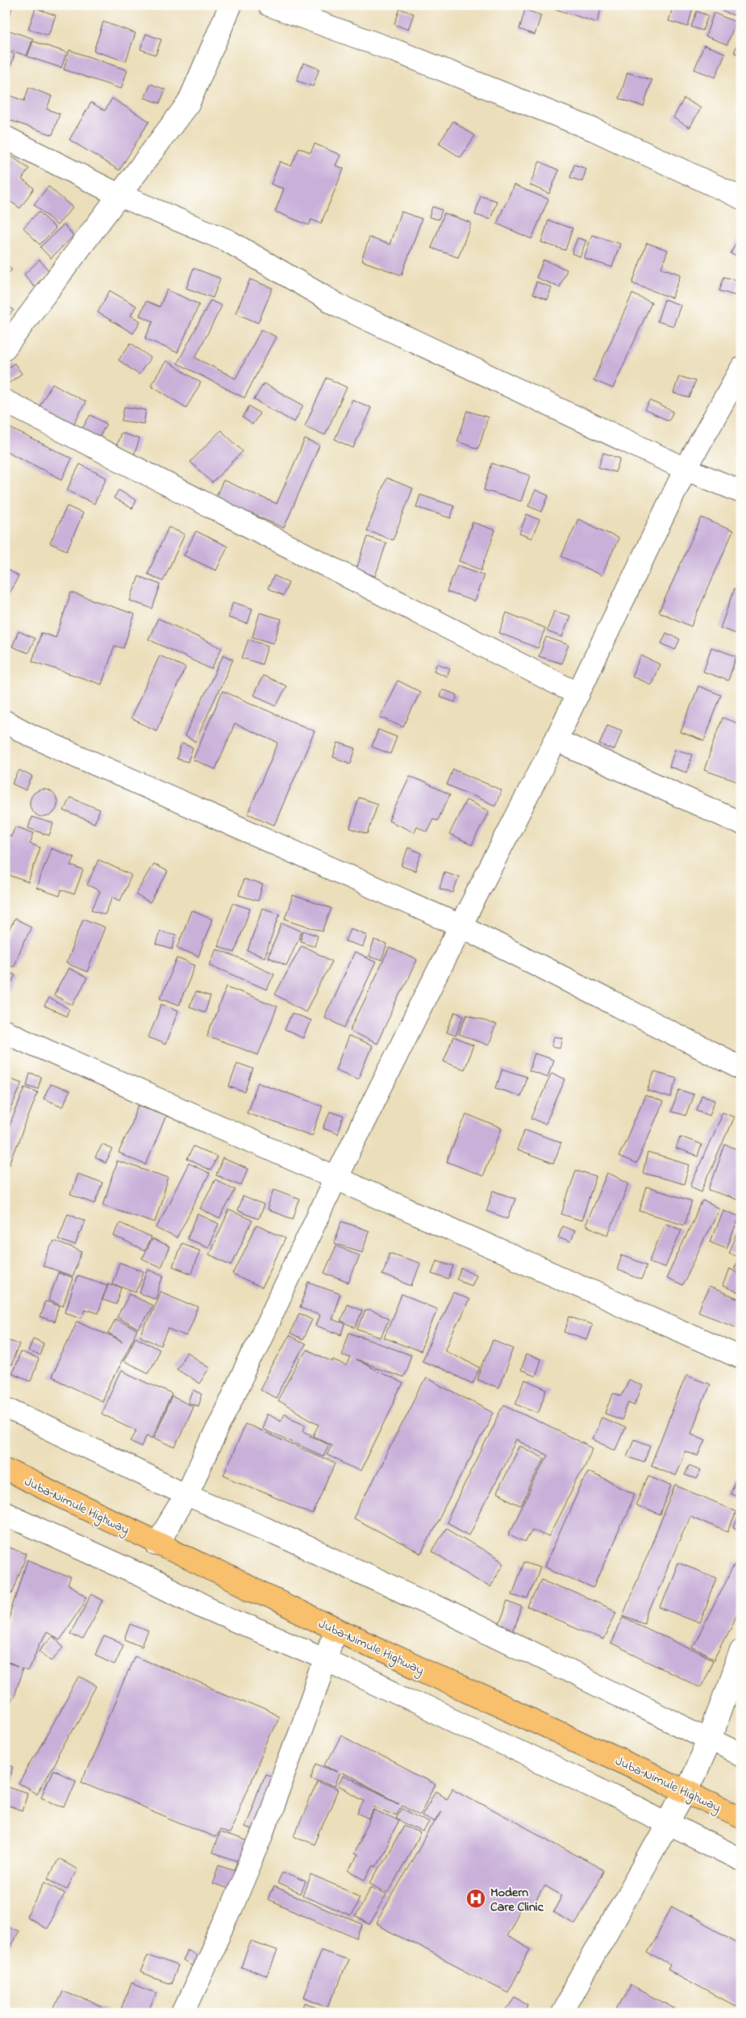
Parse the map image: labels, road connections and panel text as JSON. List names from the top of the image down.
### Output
{
  "streets": {
    "main road": ["Juba–Nimule Highway"]
  },
  "places": {
    "hospital": ["Modern Care Clinic"]
  }
}
